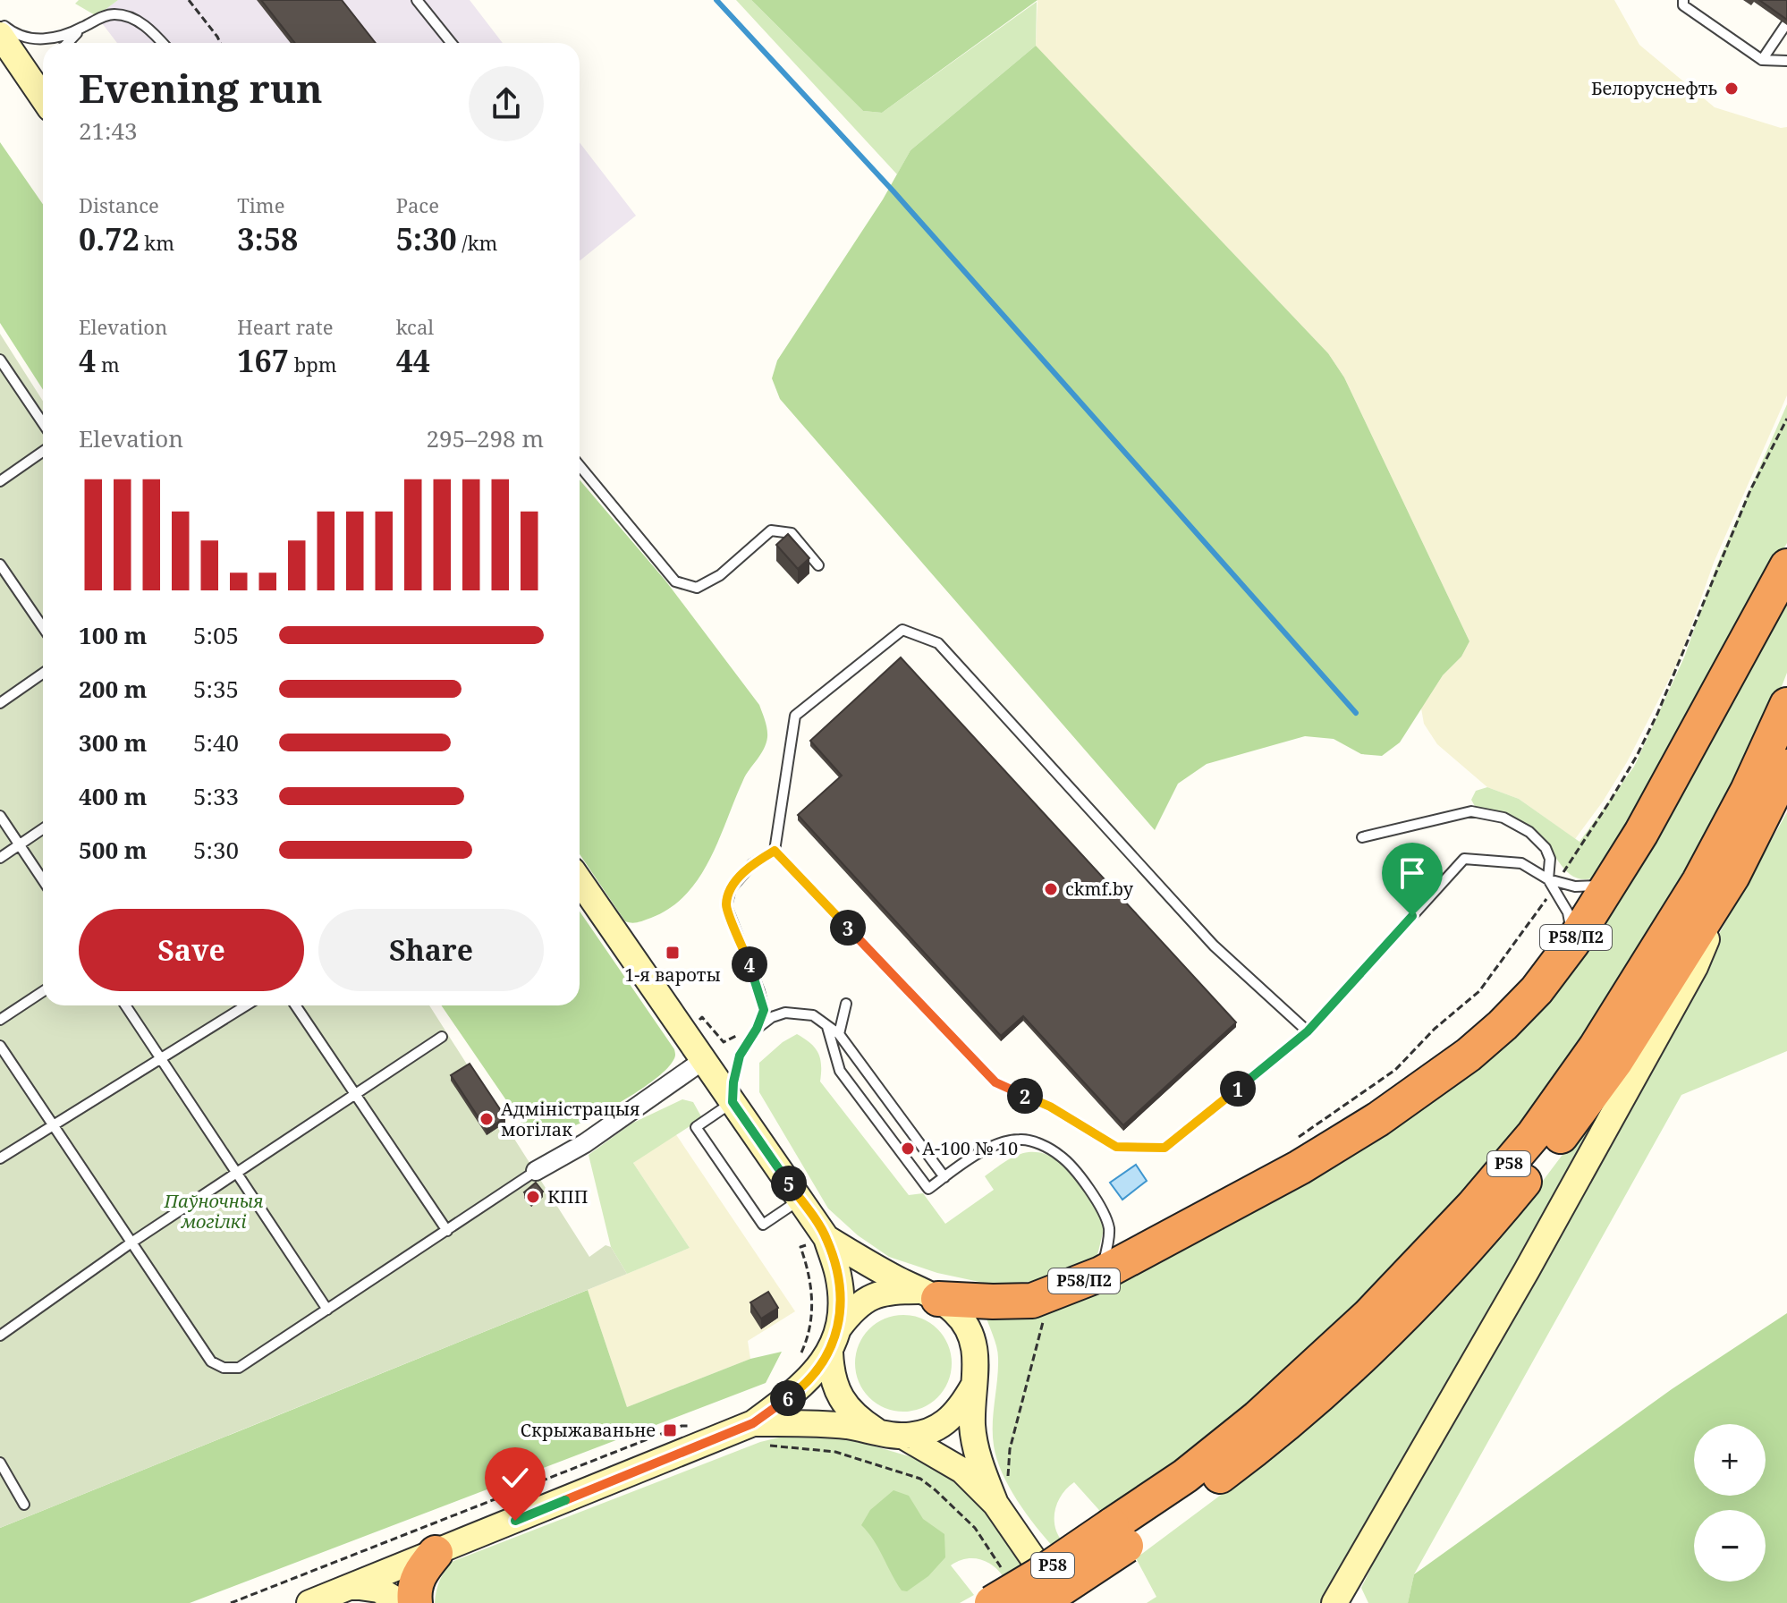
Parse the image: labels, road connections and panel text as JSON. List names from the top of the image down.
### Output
{
  "streets": {
    "highway": ["Р58/П2", "Р58"]
  },
  "parks": ["Паўночныя могілкі"],
  "places": {
    "other": [
      "Белоруснефть",
      "ckmf.by",
      "Адміністрацыя могілак",
      "А-100 № 10",
      "КПП"
    ],
    "transit": ["1-я вароты", "Скрыжаваньне"]
  },
  "page": {
    "heading": ["Evening run", "21:43"],
    "stats": [
      ["Distance", "0.72 km"],
      ["Time", "3:58"],
      ["Pace", "5:30 /km"],
      ["Elevation", "4 m"],
      ["Heart rate", "167 bpm"],
      ["kcal", "44"]
    ],
    "chart": ["Elevation", "295–298 m"],
    "list": [
      {
        "name": "100 m",
        "note": "5:05"
      },
      {
        "name": "200 m",
        "note": "5:35"
      },
      {
        "name": "300 m",
        "note": "5:40"
      },
      {
        "name": "400 m",
        "note": "5:33"
      },
      {
        "name": "500 m",
        "note": "5:30"
      }
    ],
    "buttons": ["Save", "Share"],
    "pins": [
      "3",
      "4",
      "1",
      "2",
      "5",
      "6"
    ],
    "map_buttons": ["+", "−"]
  }
}
